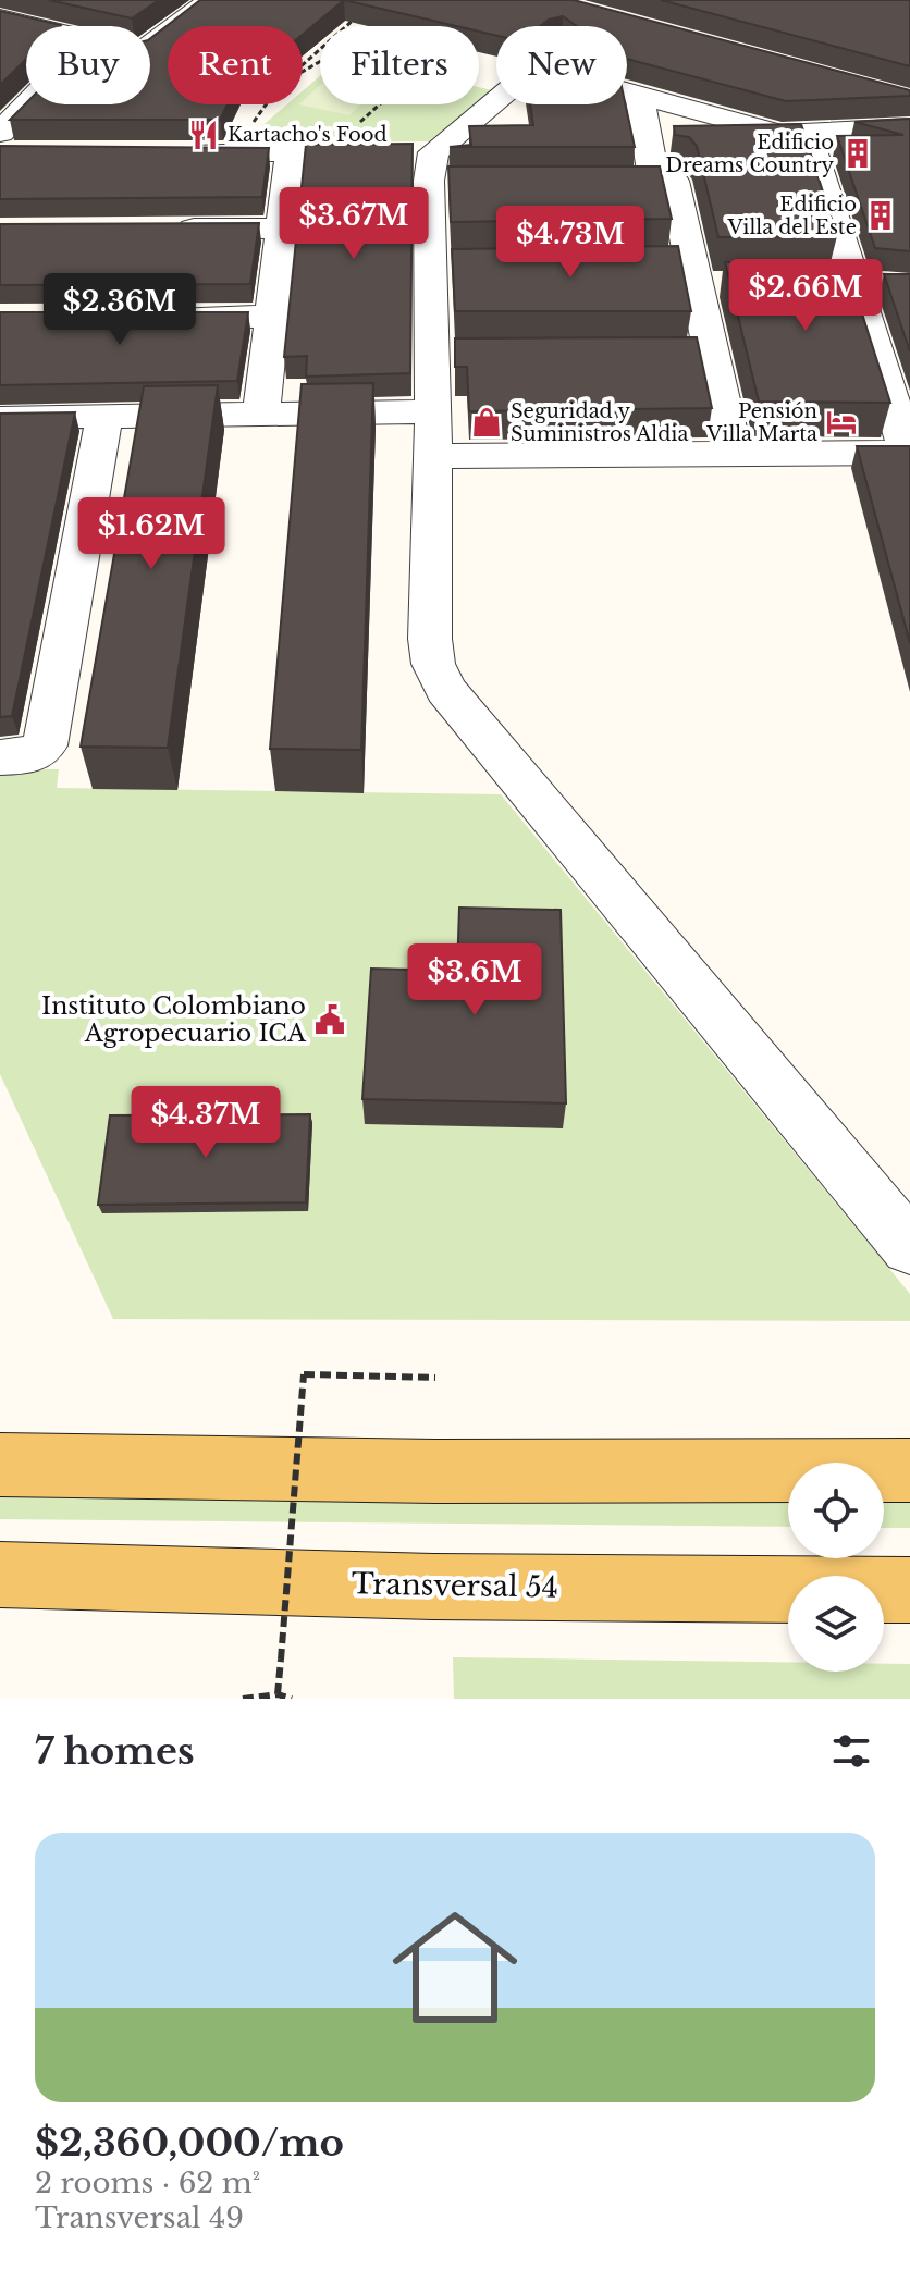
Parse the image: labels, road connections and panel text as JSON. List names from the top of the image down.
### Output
{
  "streets": {
    "main road": ["Transversal 54"]
  },
  "places": {
    "restaurant": ["Kartacho's Food"],
    "building": ["Edificio Dreams Country", "Edificio Villa del Este"],
    "shop": ["Seguridad y Suministros Aldia"],
    "hotel": ["Pensión Villa Marta"],
    "public building": ["Instituto Colombiano Agropecuario ICA"]
  },
  "page": {
    "chip": [
      "Buy",
      "Rent",
      "Filters",
      "New"
    ],
    "price": [
      "$3.67M",
      "$4.73M",
      "$2.66M",
      "$2.36M",
      "$1.62M",
      "$3.6M",
      "$4.37M"
    ],
    "heading": "7 homes",
    "list": [
      {
        "name": "$2,360,000/mo",
        "note": "2 rooms · 62 m² · Transversal 49"
      }
    ]
  }
}
